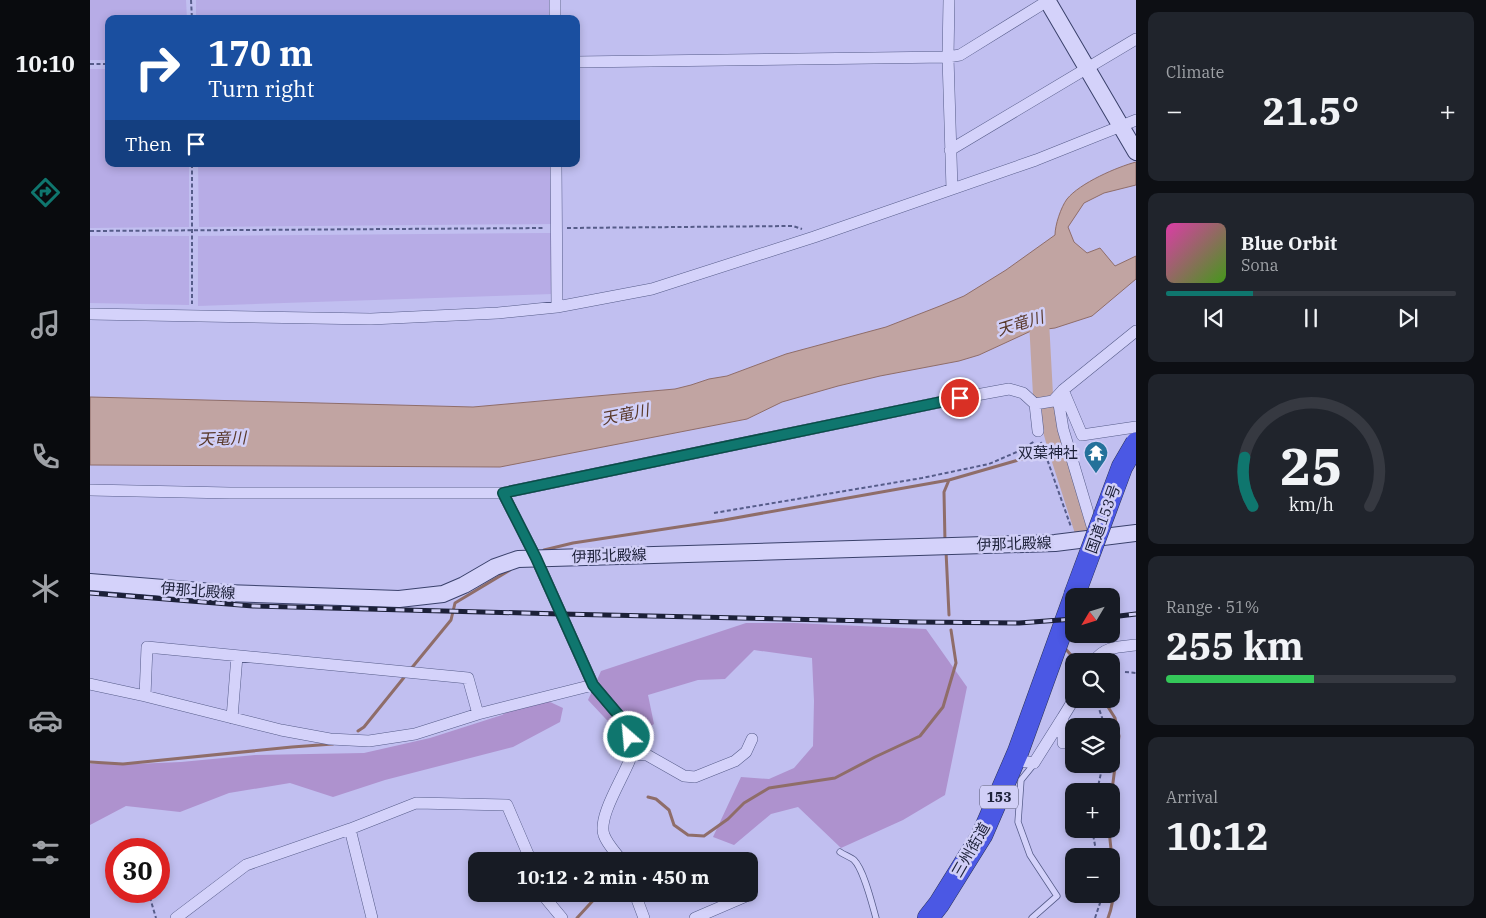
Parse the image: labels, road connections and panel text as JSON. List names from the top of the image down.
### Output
{
  "streets": {
    "highway": ["国道153号", "153", "三州街道"],
    "main road": ["伊那北殿線"]
  },
  "crossings": [
    ["国道153号", "三州街道"]
  ],
  "water": ["天竜川"],
  "places": {
    "temple": ["双葉神社"]
  },
  "north": "bottom left",
  "page": {
    "tabs": "10:10",
    "tile": [
      "Climate",
      ["Range · 51%", "255 km"],
      ["Arrival", "10:12"]
    ],
    "turn": ["170 m", "Turn right"],
    "heat": ["−", "21.5°", "+"],
    "then": "Then",
    "song": ["Blue Orbit", "Sona"],
    "map_buttons": ["+", "−"],
    "limit": "30",
    "trip": "10:12 · 2 min · 450 m",
    "gauge": ["25", "km/h"]
  }
}
